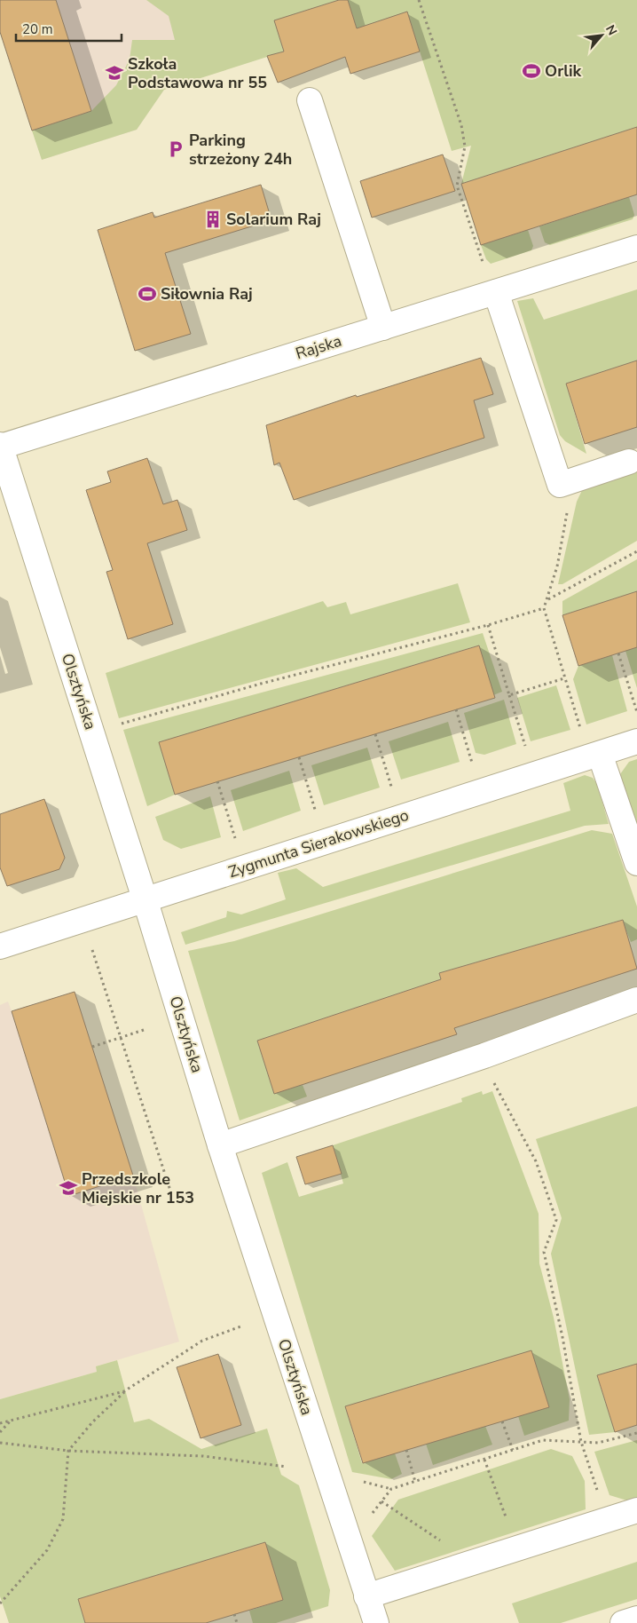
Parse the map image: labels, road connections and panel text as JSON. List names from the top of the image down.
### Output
{
  "streets": {
    "street": ["Rajska", "Olsztyńska", "Zygmunta Sierakowskiego"]
  },
  "crossings": [
    ["Rajska", "Olsztyńska"],
    ["Olsztyńska", "Zygmunta Sierakowskiego"]
  ],
  "places": {
    "sports": ["Orlik", "Siłownia Raj"],
    "school or university": ["Szkoła Podstawowa nr 55", "Przedszkole Miejskie nr 153"],
    "parking": ["Parking strzeżony 24h"],
    "building": ["Solarium Raj"]
  },
  "scale_bar": "20 m",
  "north": "top right"
}
